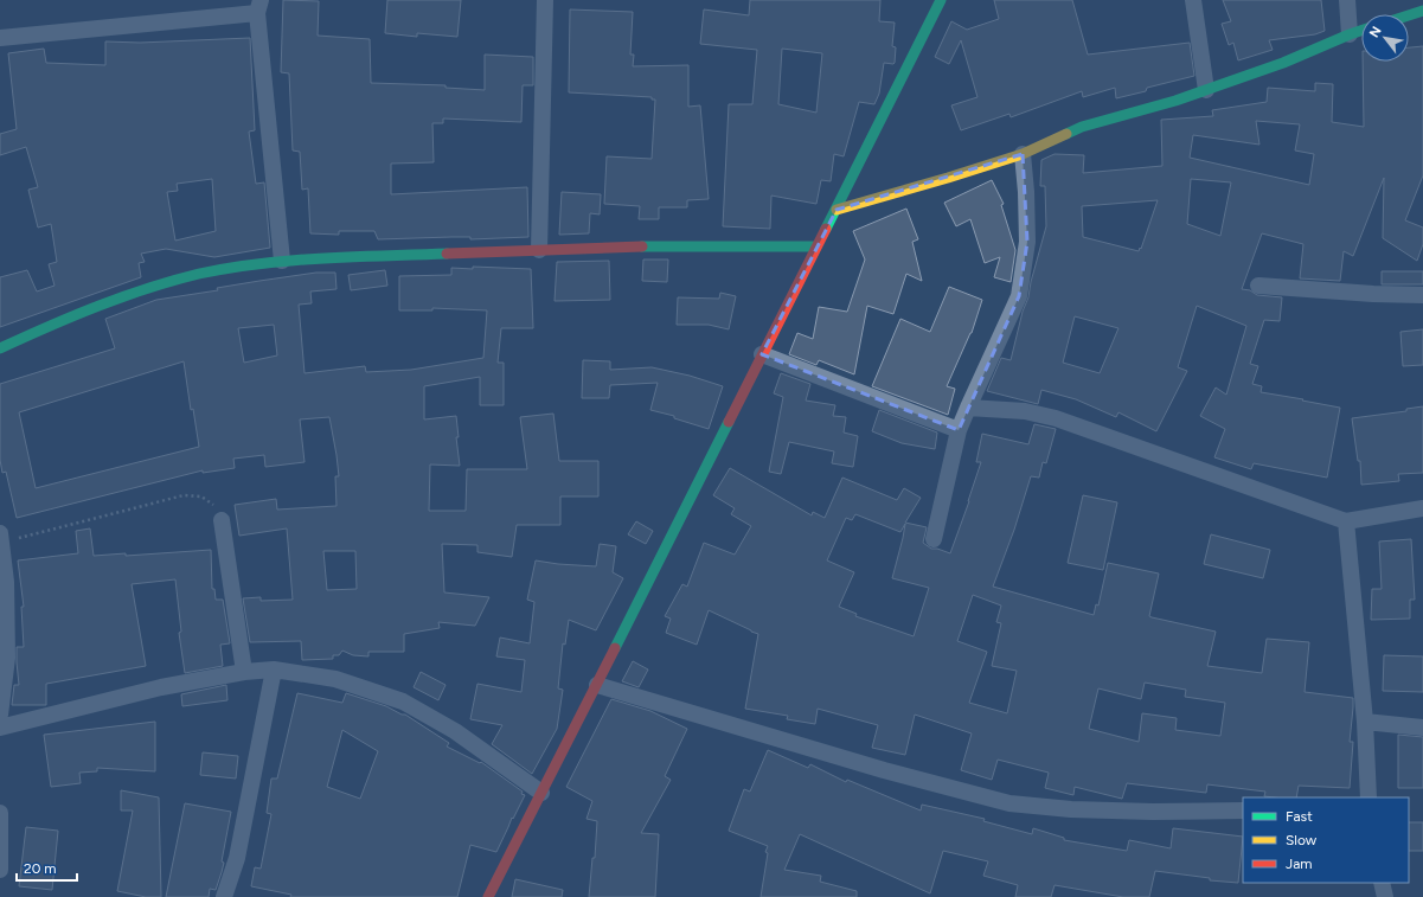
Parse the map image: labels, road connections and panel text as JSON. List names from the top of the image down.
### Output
{
  "legend": ["Fast", "Slow", "Jam"],
  "scale_bar": "20 m",
  "north": "top left"
}
